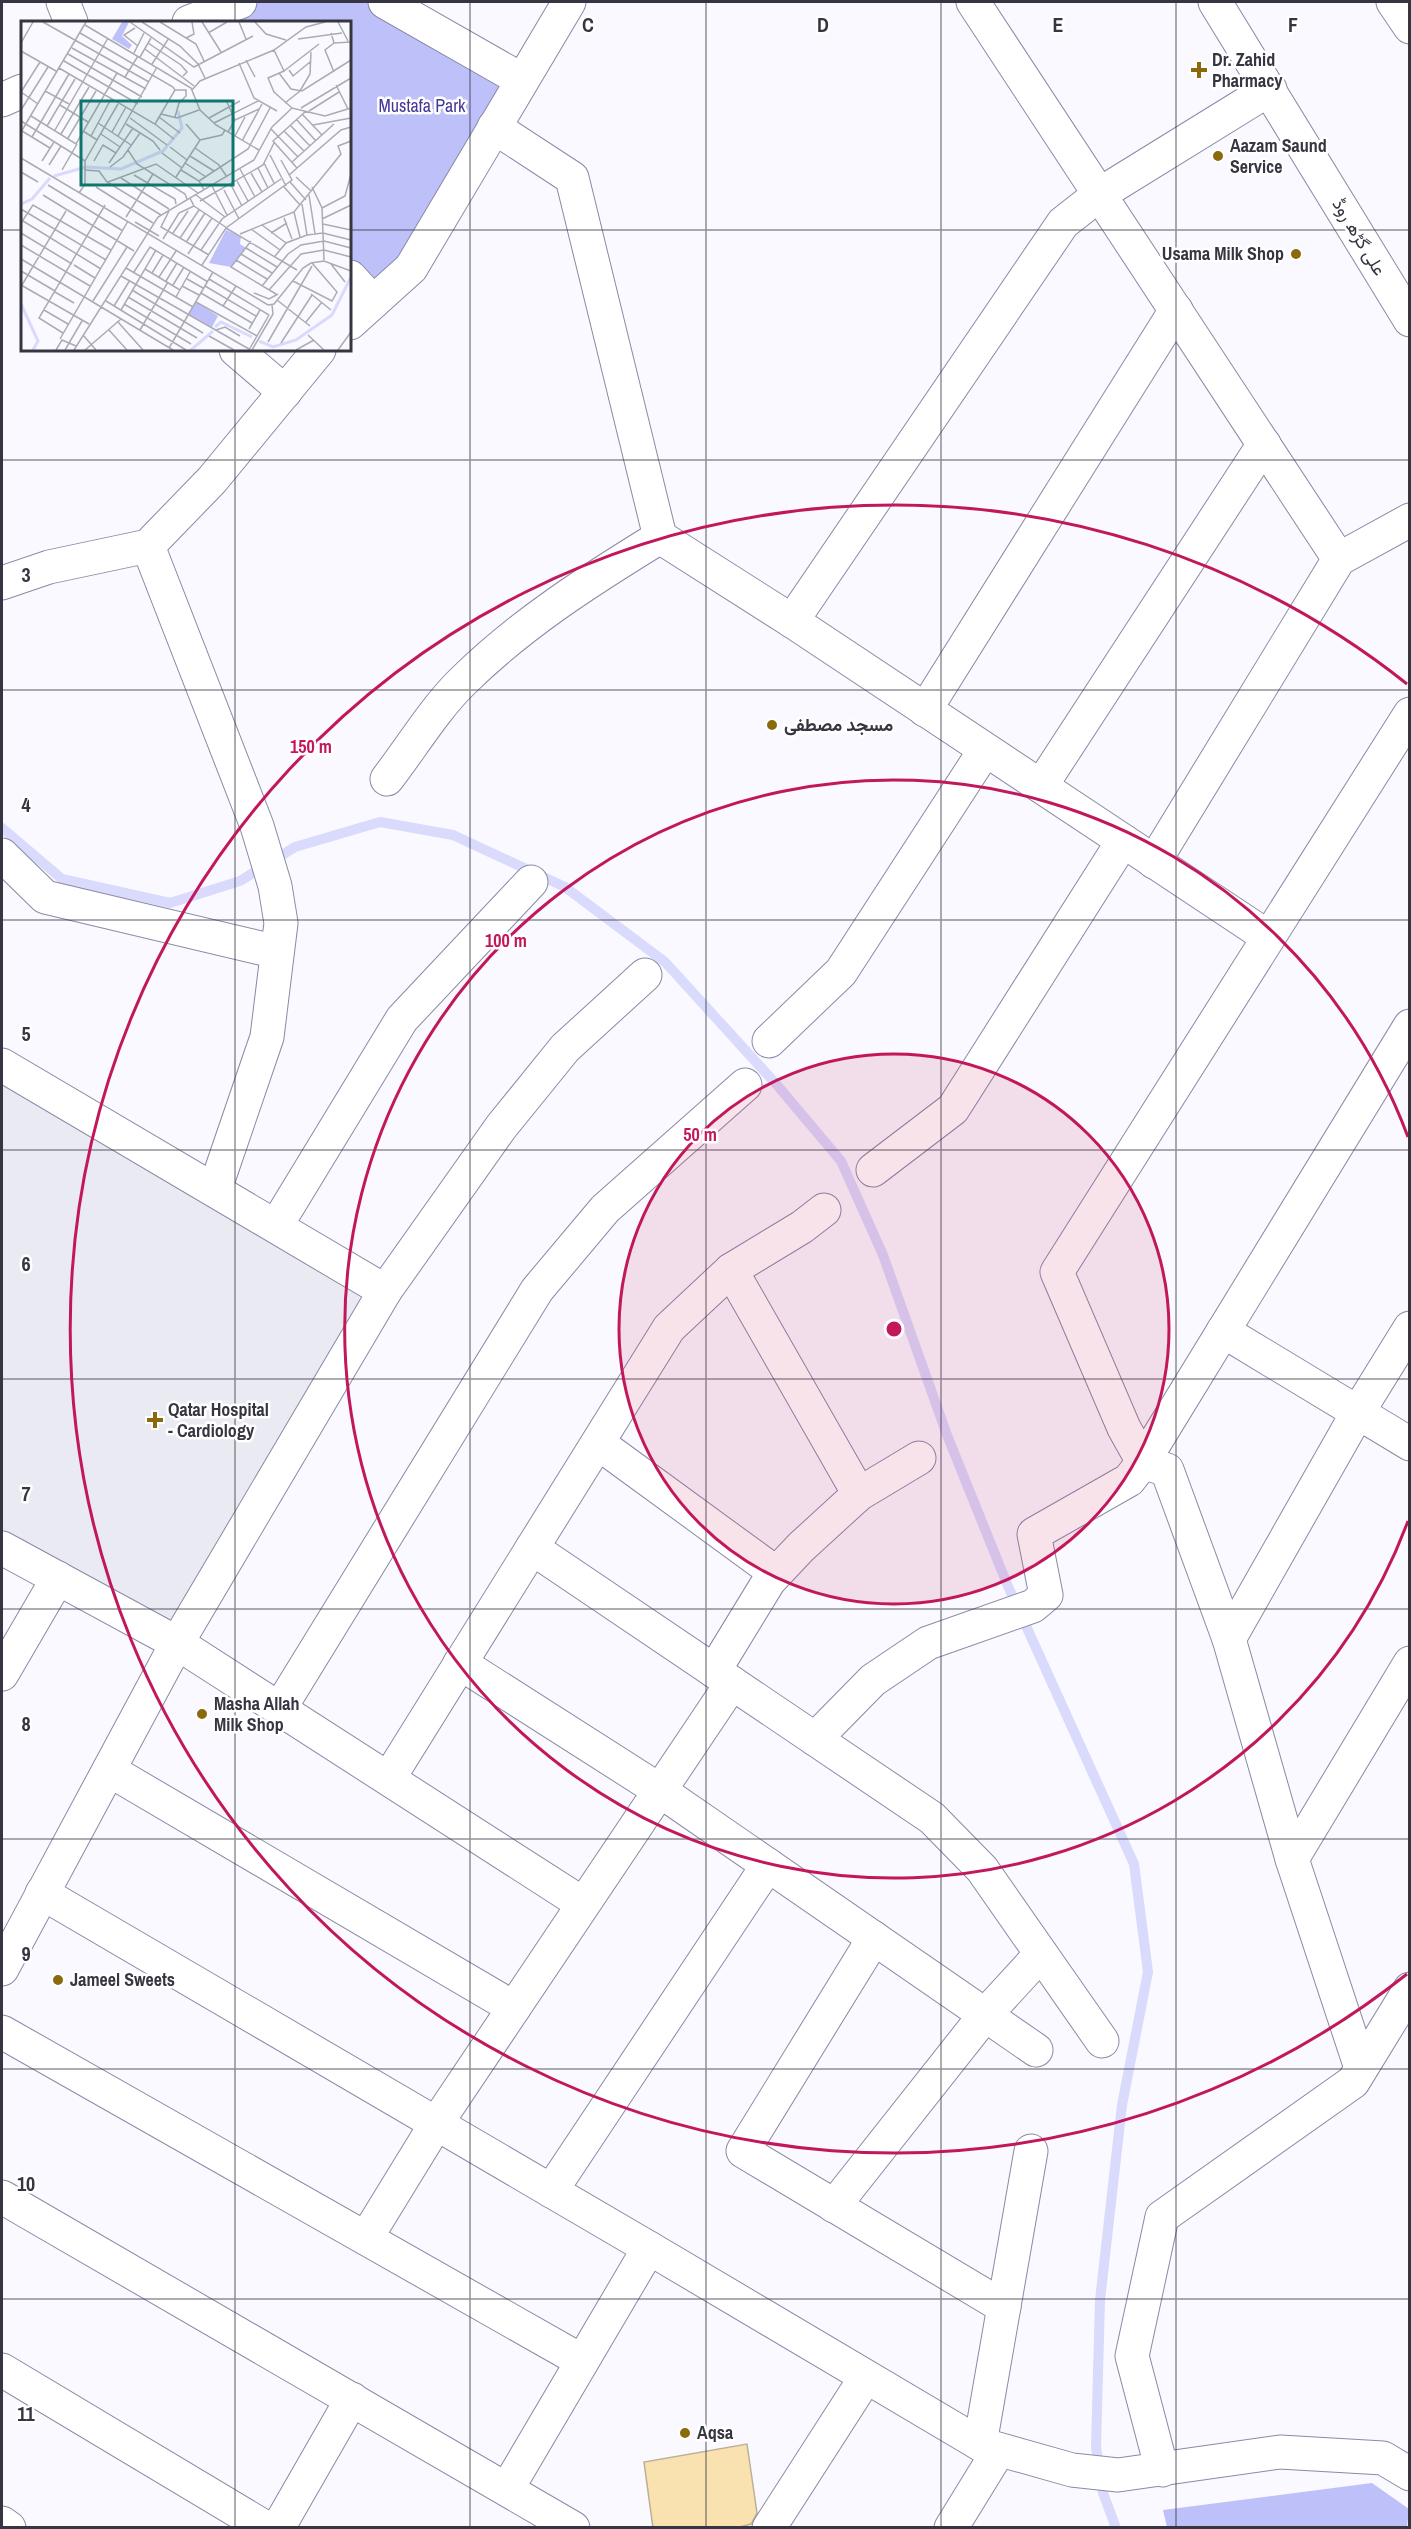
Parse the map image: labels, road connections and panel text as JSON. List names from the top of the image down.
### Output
{
  "streets": {
    "street": ["علی گڑھ روڈ"]
  },
  "parks": ["Mustafa Park"],
  "places": {
    "health": ["Dr. Zahid Pharmacy", "Qatar Hospital - Cardiology"],
    "other": [
      "Aazam Saund Service",
      "Usama Milk Shop",
      "مسجد مصطفی",
      "Masha Allah Milk Shop",
      "Jameel Sweets",
      "Aqsa"
    ]
  },
  "grid": {
    "columns": [
      "C",
      "D",
      "E",
      "F"
    ],
    "rows": [
      "3",
      "4",
      "5",
      "6",
      "7",
      "8",
      "9",
      "10",
      "11"
    ]
  },
  "rings": ["150 m", "100 m", "50 m"]
}
